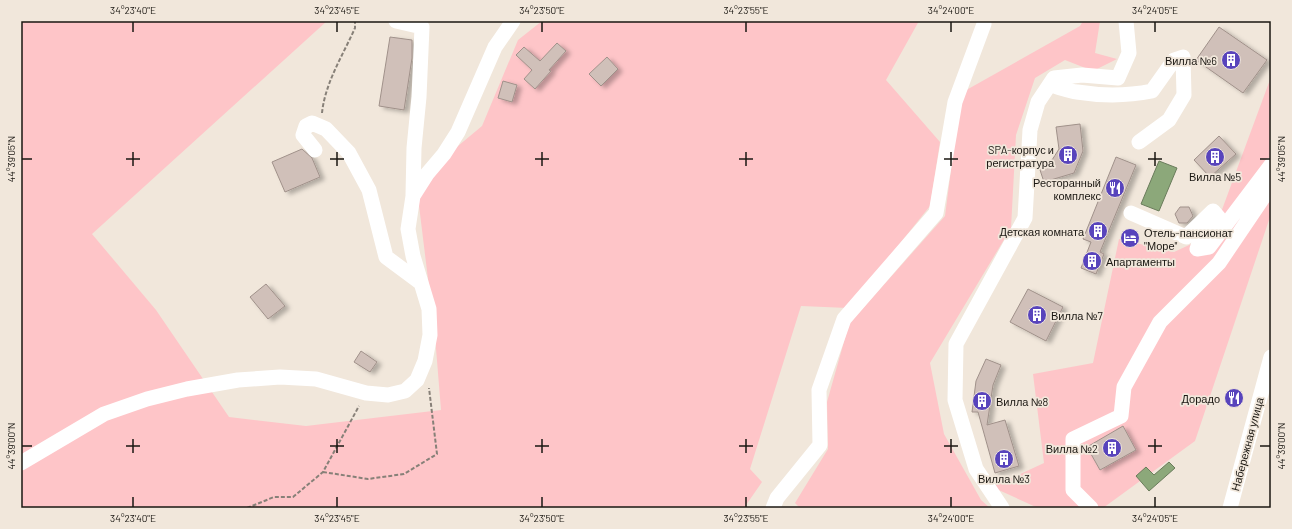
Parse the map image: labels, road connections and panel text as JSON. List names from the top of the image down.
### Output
{
  "streets": {
    "street": ["Набережная улица"]
  },
  "places": {
    "building": [
      "Вилла №6",
      "SPA-корпус и регистратура",
      "Вилла №5",
      "Детская комната",
      "Апартаменты",
      "Вилла №7",
      "Вилла №8",
      "Вилла №2",
      "Вилла №3"
    ],
    "restaurant": ["Ресторанный комплекс", "Дорадо"],
    "hotel": ["Отель-пансионат \"Море\""]
  },
  "coordinates": [
    "34°23'40\"E",
    "34°23'45\"E",
    "34°23'50\"E",
    "34°23'55\"E",
    "34°24'00\"E",
    "34°24'05\"E",
    "44°39'05\"N",
    "44°39'00\"N"
  ]
}
